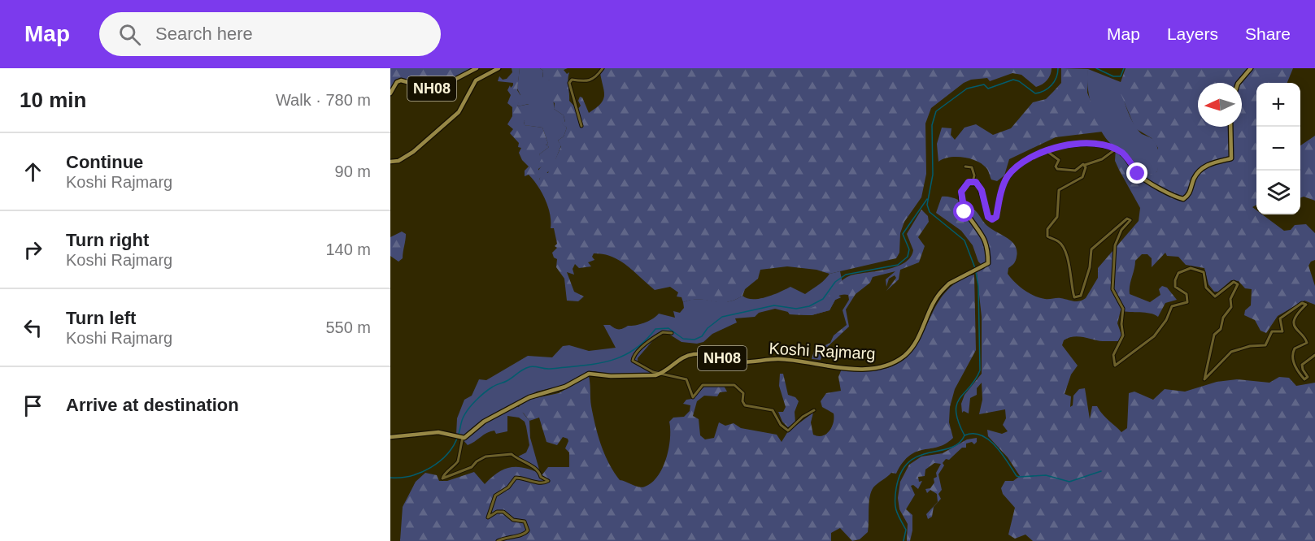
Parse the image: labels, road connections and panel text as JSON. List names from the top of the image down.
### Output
{
  "streets": {
    "main road": ["NH08", "Koshi Rajmarg"]
  },
  "north": "left",
  "page": {
    "header": "Map",
    "search": "Search here",
    "nav": ["Map", "Layers", "Share"],
    "heading": ["10 min", "Walk · 780 m"],
    "map_buttons": ["+", "−"],
    "list": [
      ["Continue", "Koshi Rajmarg", "90 m"],
      ["Turn right", "Koshi Rajmarg", "140 m"],
      ["Turn left", "Koshi Rajmarg", "550 m"],
      "Arrive at destination"
    ]
  }
}
